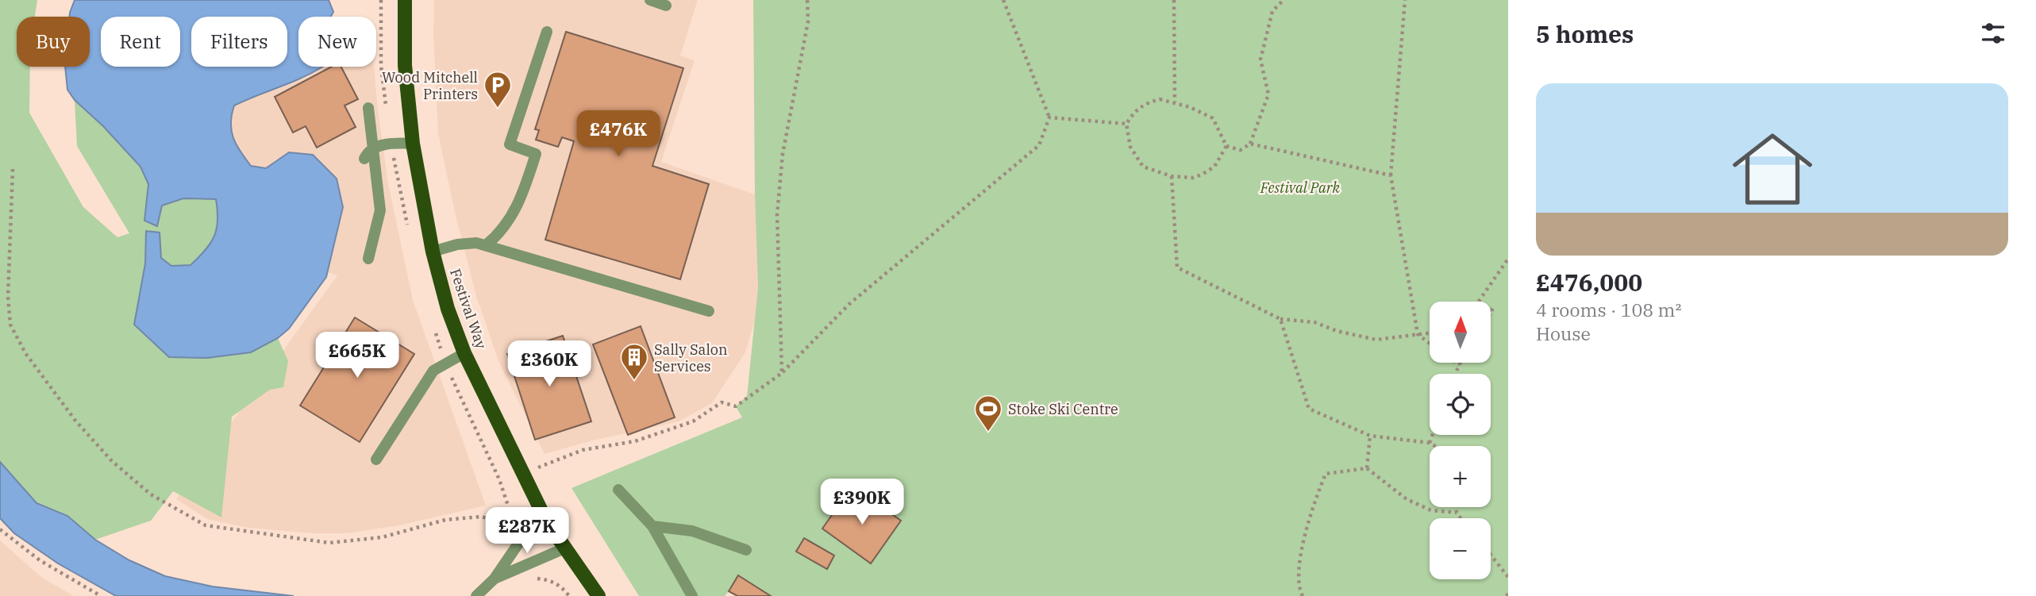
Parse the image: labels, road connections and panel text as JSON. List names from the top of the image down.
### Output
{
  "streets": {
    "main road": ["Festival Way"]
  },
  "parks": ["Festival Park"],
  "places": {
    "parking": ["Wood Mitchell Printers"],
    "building": ["Sally Salon Services"],
    "sports": ["Stoke Ski Centre"]
  },
  "north": "top",
  "page": {
    "heading": "5 homes",
    "chip": [
      "Buy",
      "Rent",
      "Filters",
      "New"
    ],
    "list": [
      {
        "name": "£476,000",
        "note": "4 rooms · 108 m² · House"
      }
    ],
    "price": [
      "£476K",
      "£665K",
      "£360K",
      "£390K",
      "£287K"
    ],
    "map_buttons": ["+", "−"]
  }
}
